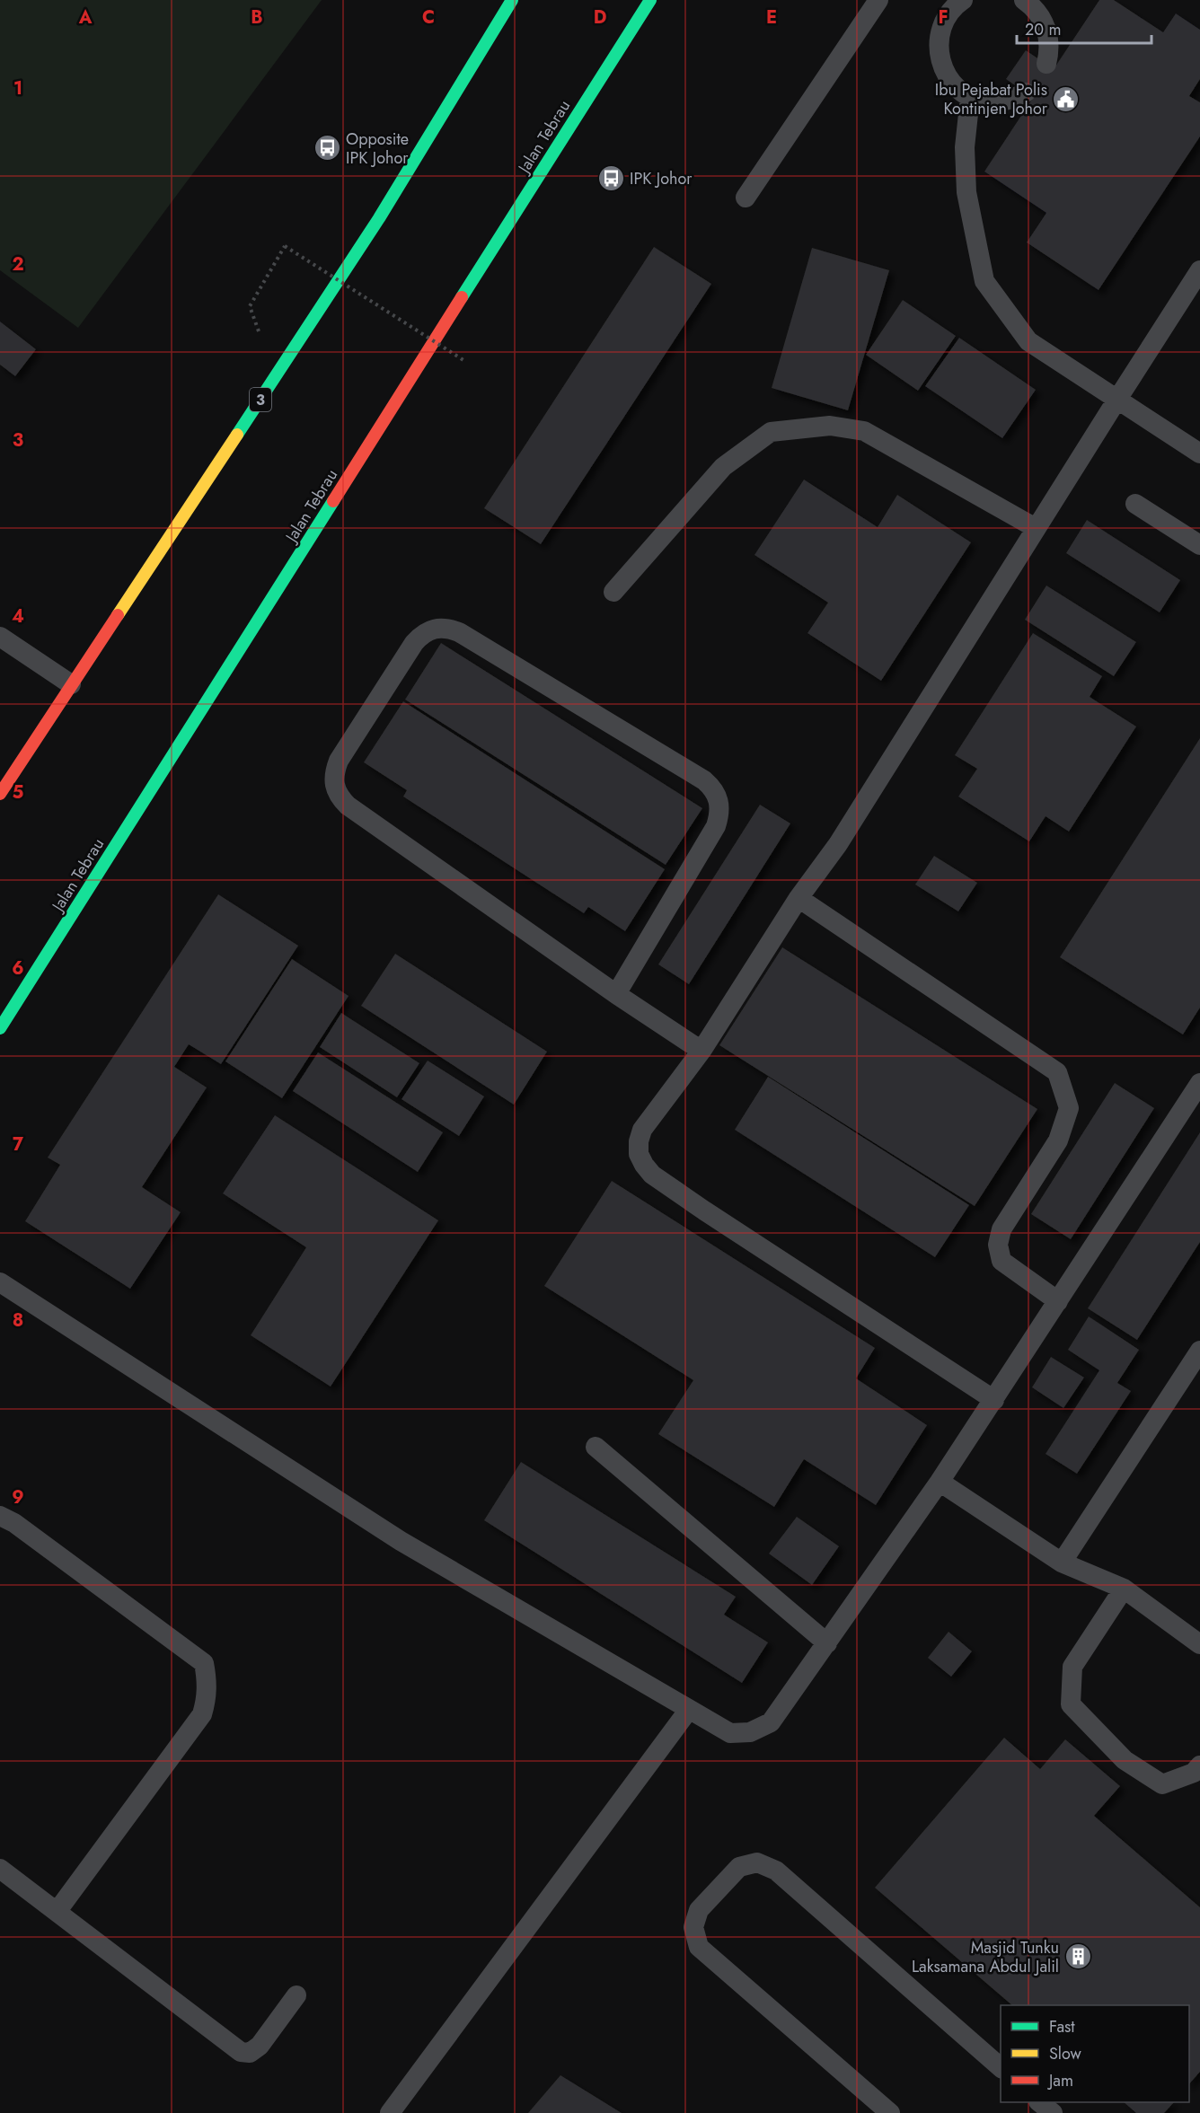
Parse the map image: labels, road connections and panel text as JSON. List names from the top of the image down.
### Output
{
  "streets": {
    "highway": ["Jalan Tebrau", "3"]
  },
  "places": {
    "public building": ["Ibu Pejabat Polis Kontinjen Johor"],
    "bus stop": ["Opposite IPK Johor", "IPK Johor"],
    "building": ["Masjid Tunku Laksamana Abdul Jalil"]
  },
  "legend": ["Fast", "Slow", "Jam"],
  "scale_bar": "20 m",
  "grid": {
    "columns": [
      "A",
      "B",
      "C",
      "D",
      "E",
      "F"
    ],
    "rows": [
      "1",
      "2",
      "3",
      "4",
      "5",
      "6",
      "7",
      "8",
      "9"
    ]
  }
}
